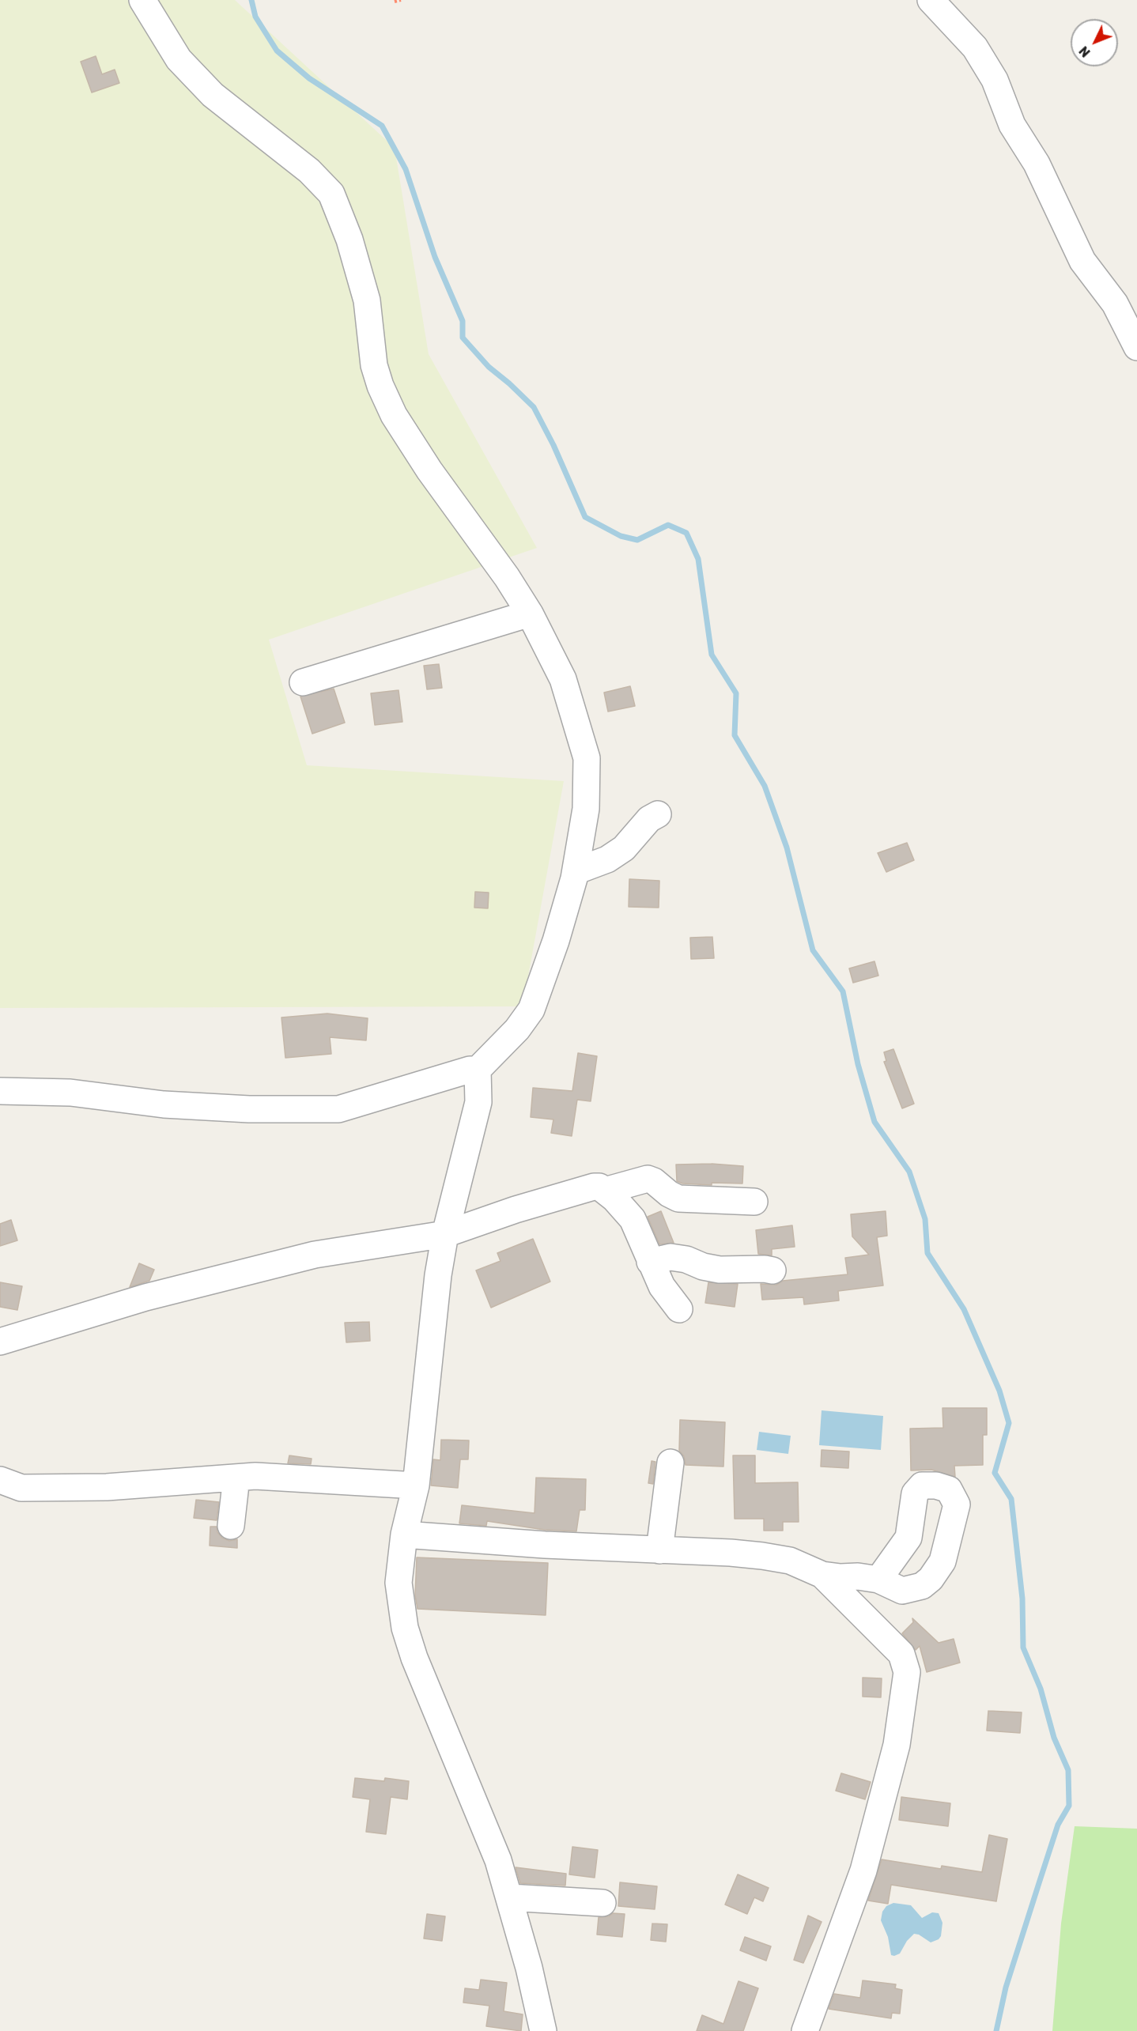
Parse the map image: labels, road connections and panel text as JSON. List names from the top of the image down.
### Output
{
  "north": "bottom left"
}
